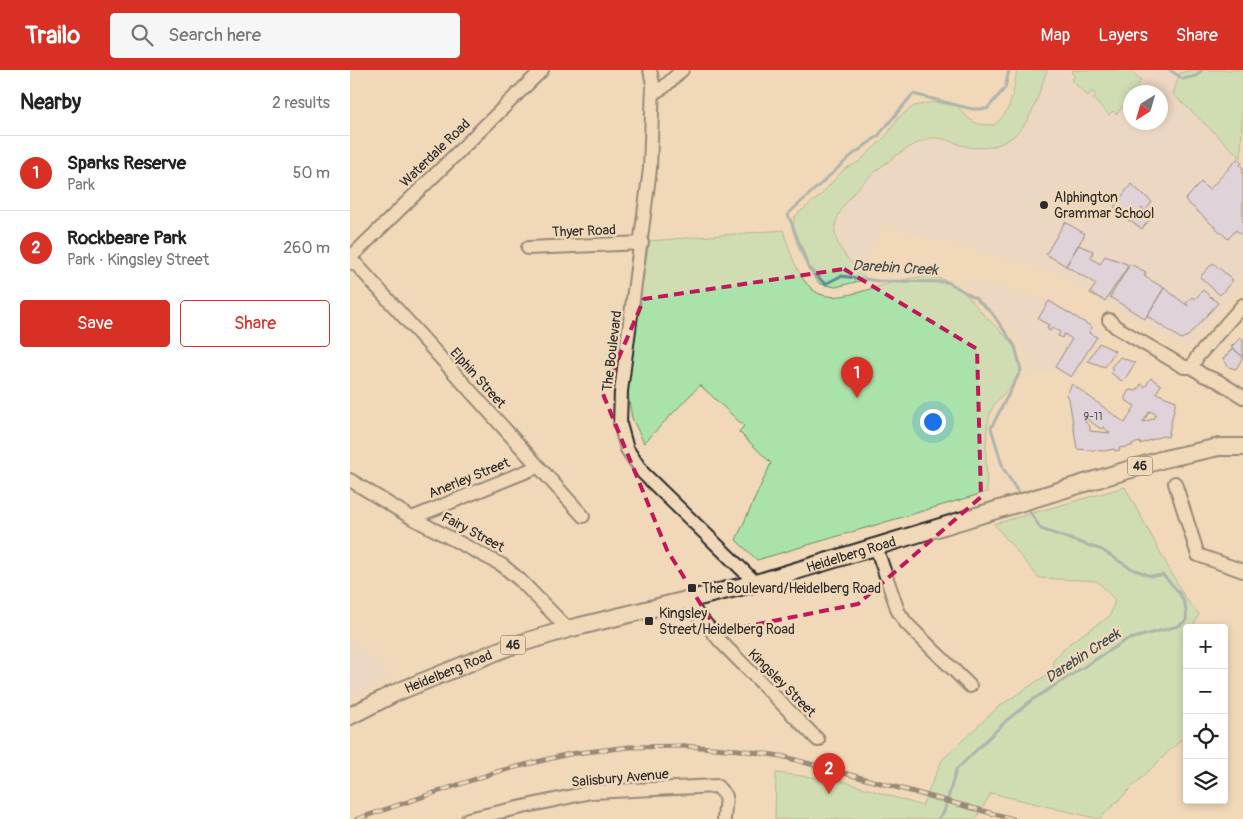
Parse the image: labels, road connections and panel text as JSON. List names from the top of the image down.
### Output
{
  "streets": {
    "main road": ["46", "Heidelberg Road"],
    "street": [
      "Waterdale Road",
      "Thyer Road",
      "The Boulevard",
      "Elphin Street",
      "Anerley Street",
      "Fairy Street",
      "Kingsley Street",
      "Salisbury Avenue"
    ]
  },
  "crossings": [
    ["Thyer Road", "The Boulevard"],
    ["The Boulevard", "Heidelberg Road"],
    ["Elphin Street", "Anerley Street"],
    ["Anerley Street", "Fairy Street"],
    ["Fairy Street", "Heidelberg Road"],
    ["Heidelberg Road", "Kingsley Street"]
  ],
  "water": ["Darebin Creek"],
  "places": {
    "other": ["Alphington Grammar School"],
    "transit": ["The Boulevard/Heidelberg Road", "Kingsley Street/Heidelberg Road"]
  },
  "house_numbers": ["9-11"],
  "north": "bottom left",
  "page": {
    "header": "Trailo",
    "search": "Search here",
    "nav": ["Map", "Layers", "Share"],
    "heading": ["Nearby", "2 results"],
    "list": [
      {
        "mark": "1",
        "name": "Sparks Reserve",
        "note": "Park",
        "value": "50 m"
      },
      {
        "mark": "2",
        "name": "Rockbeare Park",
        "note": "Park · Kingsley Street",
        "value": "260 m"
      }
    ],
    "buttons": ["Save", "Share"],
    "pins": ["1", "2"],
    "map_buttons": ["+", "−"]
  }
}
